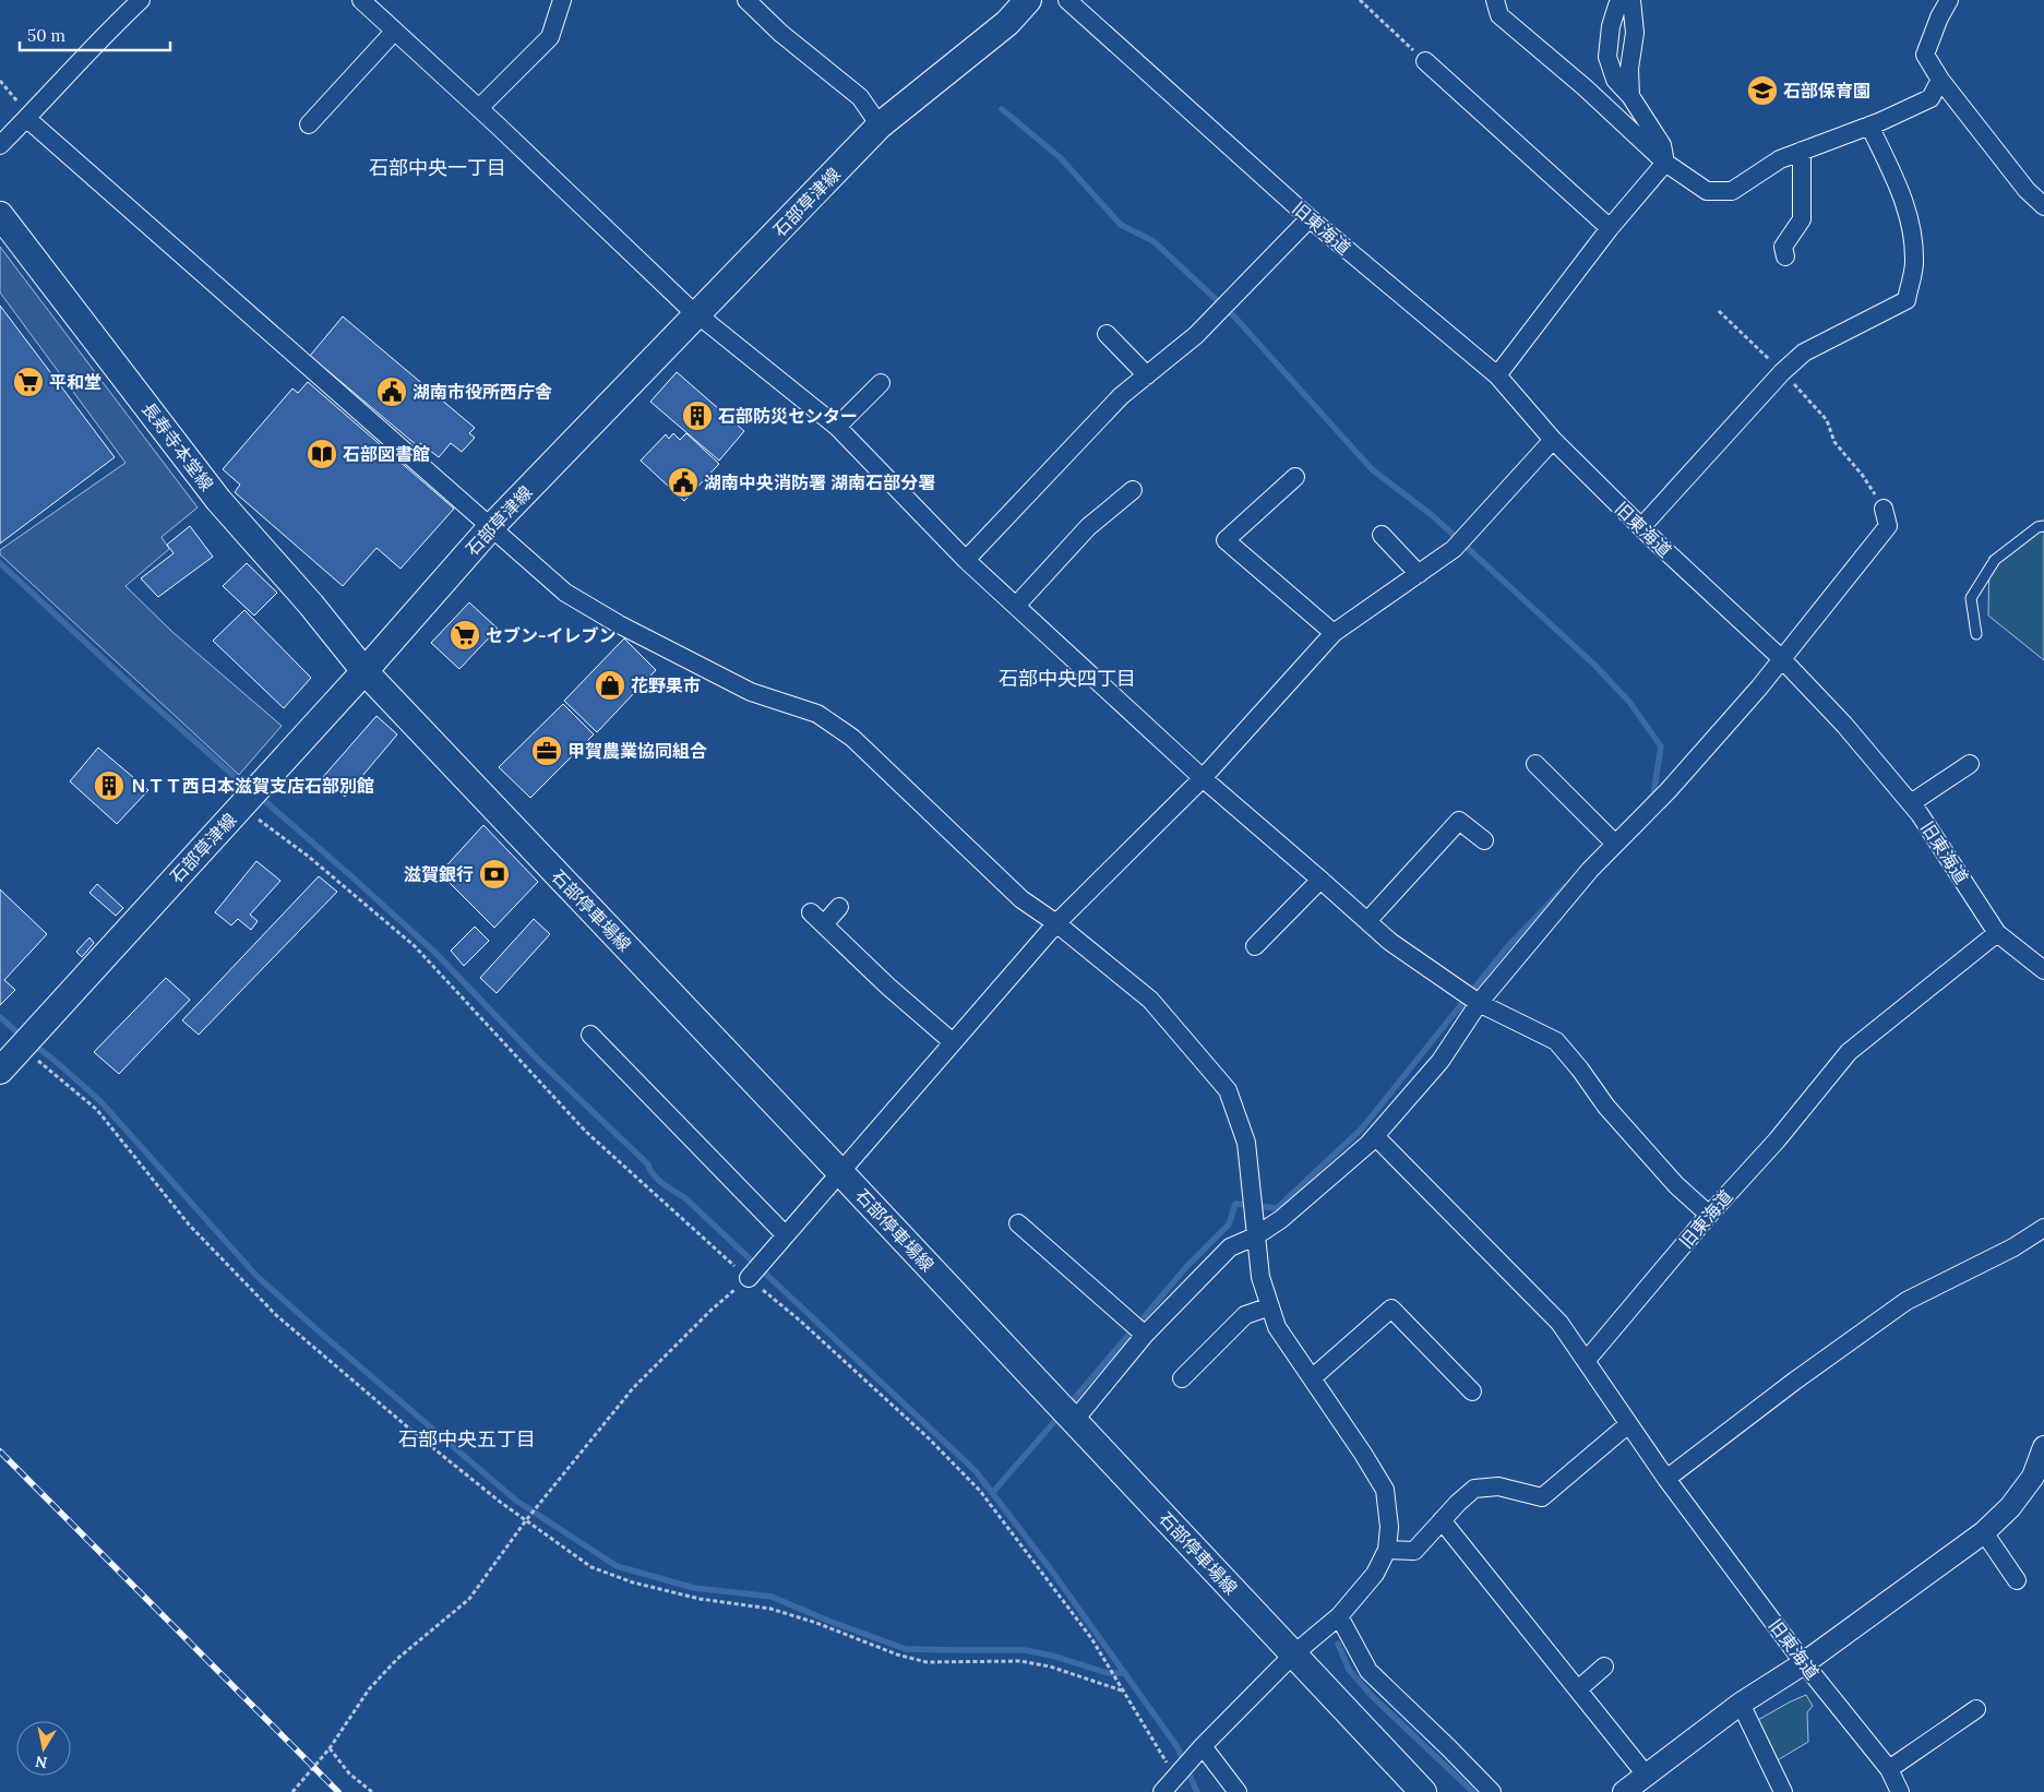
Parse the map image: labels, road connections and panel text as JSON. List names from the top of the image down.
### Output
{
  "streets": {
    "main road": ["石部草津線", "長寿寺本堂線", "石部停車場線"],
    "street": ["旧東海道"]
  },
  "crossings": [
    ["石部草津線", "長寿寺本堂線"],
    ["石部草津線", "石部停車場線"],
    ["長寿寺本堂線", "石部停車場線"]
  ],
  "districts": ["石部中央一丁目", "石部中央四丁目", "石部中央五丁目"],
  "places": {
    "school or university": ["石部保育園"],
    "supermarket": ["平和堂", "セブン-イレブン"],
    "public building": ["湖南市役所西庁舎", "湖南中央消防署 湖南石部分署"],
    "building": ["石部防災センター", "ＮＴＴ西日本滋賀支店石部別館"],
    "library": ["石部図書館"],
    "shop": ["花野果市"],
    "office": ["甲賀農業協同組合"],
    "bank": ["滋賀銀行"]
  },
  "scale_bar": "50 m",
  "north": "bottom"
}
